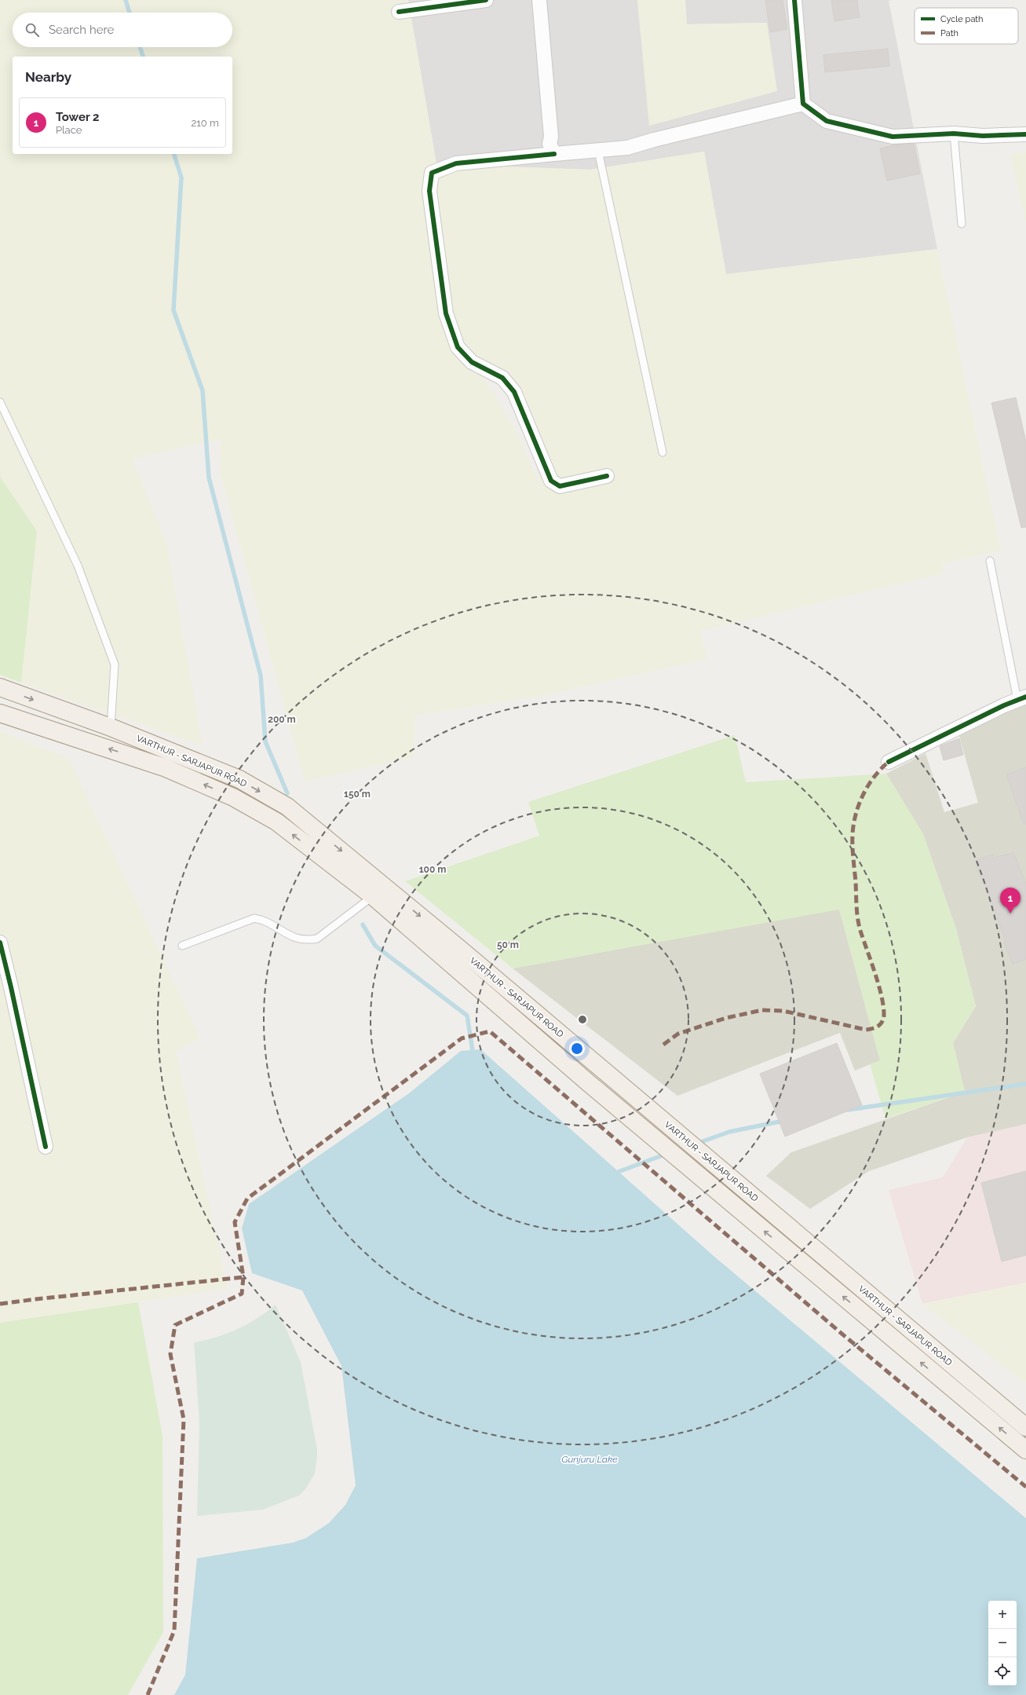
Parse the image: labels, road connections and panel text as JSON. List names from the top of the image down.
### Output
{
  "streets": {
    "main road": ["VARTHUR - SARJAPUR ROAD"]
  },
  "water": ["Gunjuru Lake"],
  "legend": ["Cycle path", "Path"],
  "page": {
    "search": "Search here",
    "heading": "Nearby",
    "list": [
      {
        "mark": "1",
        "name": "Tower 2",
        "note": "Place",
        "value": "210 m"
      }
    ],
    "pins": "1",
    "map_buttons": ["+", "−"]
  },
  "rings": [
    "200 m",
    "150 m",
    "100 m",
    "50 m"
  ]
}
